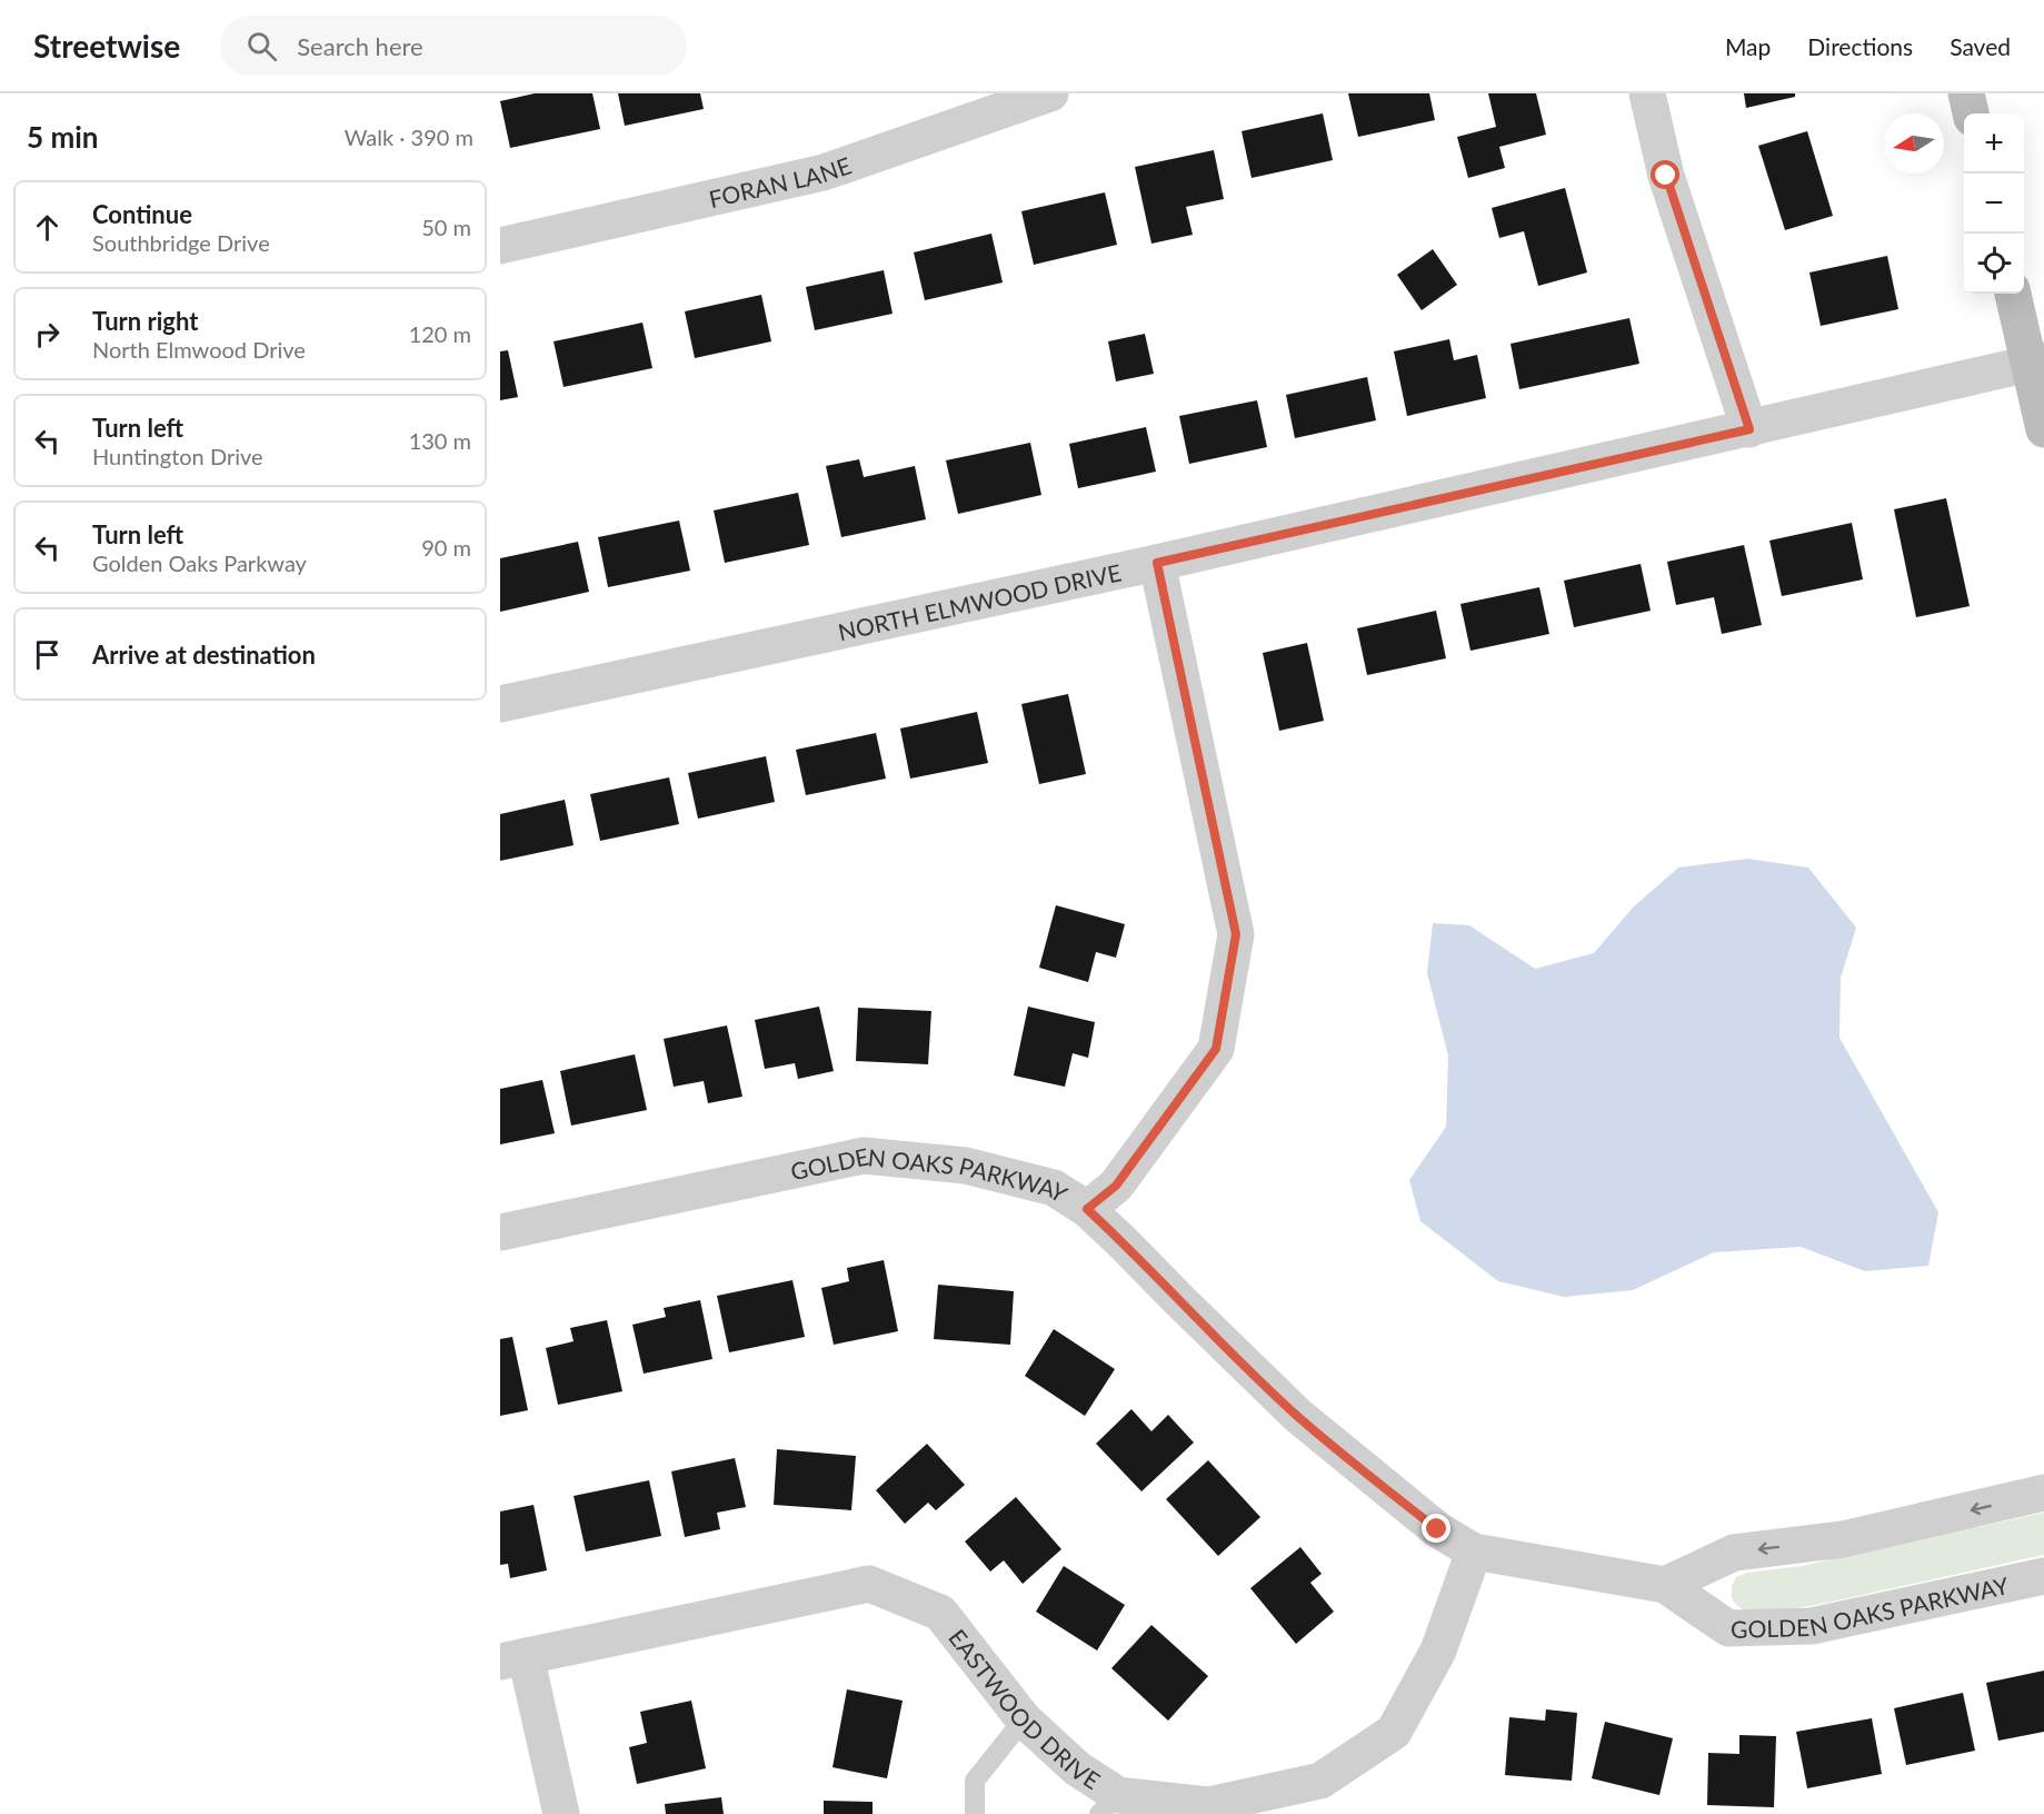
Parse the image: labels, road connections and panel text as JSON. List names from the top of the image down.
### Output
{
  "streets": {
    "street": [
      "FORAN LANE",
      "NORTH ELMWOOD DRIVE",
      "GOLDEN OAKS PARKWAY",
      "EASTWOOD DRIVE"
    ]
  },
  "crossings": [
    ["GOLDEN OAKS PARKWAY", "EASTWOOD DRIVE"]
  ],
  "north": "left",
  "page": {
    "header": "Streetwise",
    "search": "Search here",
    "nav": ["Map", "Directions", "Saved"],
    "heading": ["5 min", "Walk · 390 m"],
    "map_buttons": ["+", "−"],
    "list": [
      ["Continue", "Southbridge Drive", "50 m"],
      ["Turn right", "North Elmwood Drive", "120 m"],
      ["Turn left", "Huntington Drive", "130 m"],
      ["Turn left", "Golden Oaks Parkway", "90 m"],
      "Arrive at destination"
    ]
  }
}
